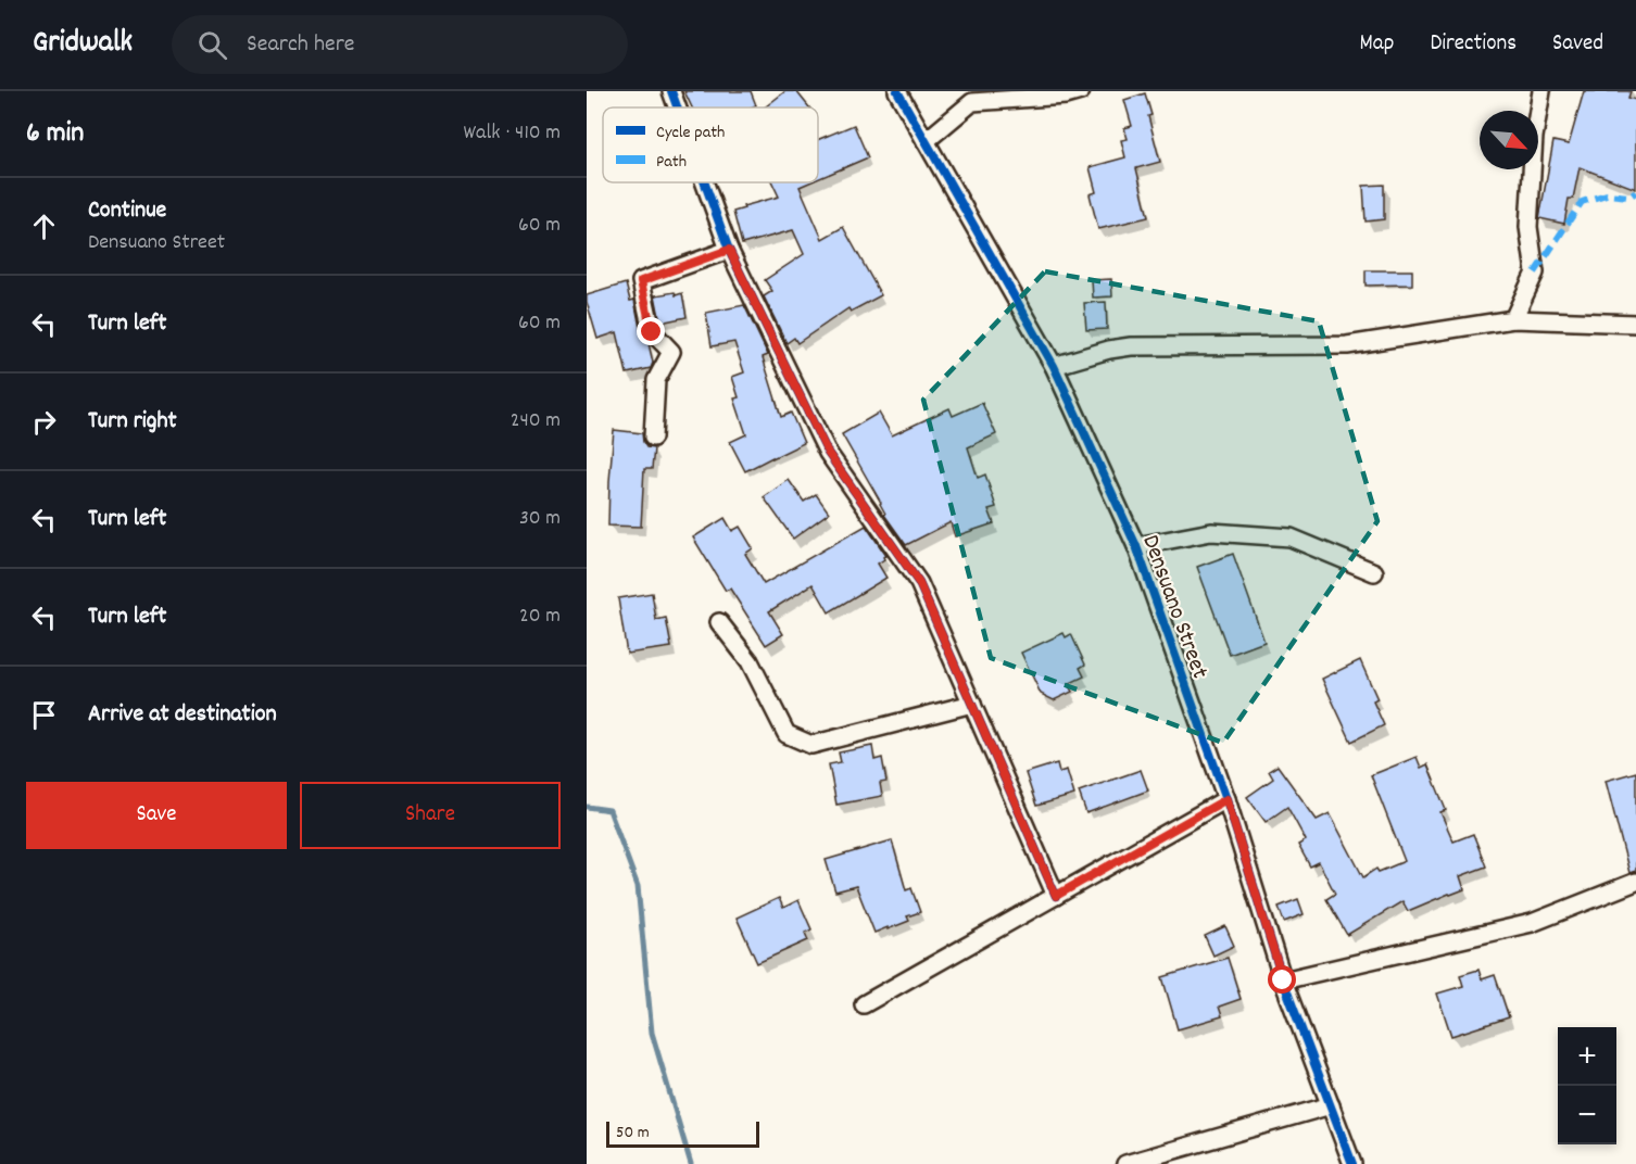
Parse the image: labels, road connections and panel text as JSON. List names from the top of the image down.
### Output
{
  "streets": {
    "street": ["Densuano Street"]
  },
  "legend": ["Cycle path", "Path"],
  "scale_bar": "50 m",
  "north": "bottom right",
  "page": {
    "header": "Gridwalk",
    "search": "Search here",
    "nav": ["Map", "Directions", "Saved"],
    "heading": ["6 min", "Walk · 410 m"],
    "list": [
      ["Continue", "Densuano Street", "60 m"],
      ["Turn left", "60 m"],
      ["Turn right", "240 m"],
      ["Turn left", "30 m"],
      ["Turn left", "20 m"],
      "Arrive at destination"
    ],
    "buttons": ["Save", "Share"],
    "map_buttons": ["+", "−"],
    "scale": "50 m"
  }
}
